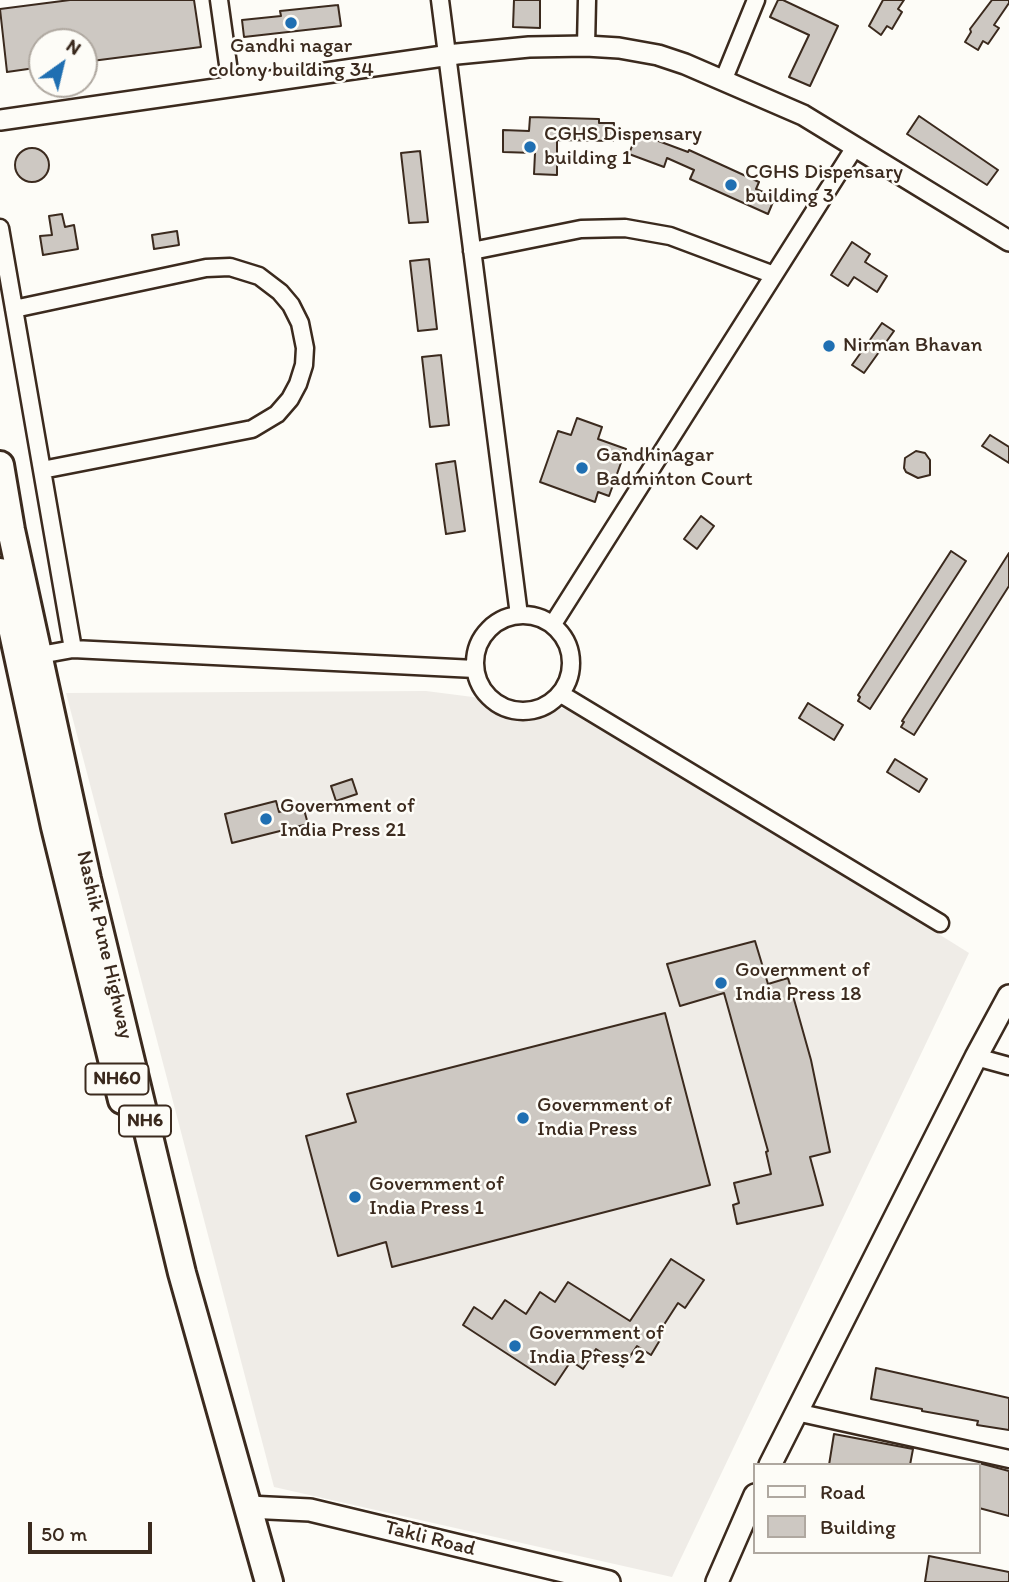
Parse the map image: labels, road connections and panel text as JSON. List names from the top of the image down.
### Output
{
  "streets": {
    "highway": ["Nashik Pune Highway", "NH60", "NH6"],
    "main road": ["Takli Road"]
  },
  "crossings": [
    ["Nashik Pune Highway", "Takli Road"]
  ],
  "places": [
    "Gandhi nagar colony building 34",
    "CGHS Dispensary building 1",
    "CGHS Dispensary building 3",
    "Nirman Bhavan",
    "Gandhinagar Badminton Court",
    "Government of India Press 21",
    "Government of India Press 18",
    "Government of India Press",
    "Government of India Press 1",
    "Government of India Press 2"
  ],
  "legend": ["Road", "Building"],
  "scale_bar": "50 m",
  "north": "top right"
}
